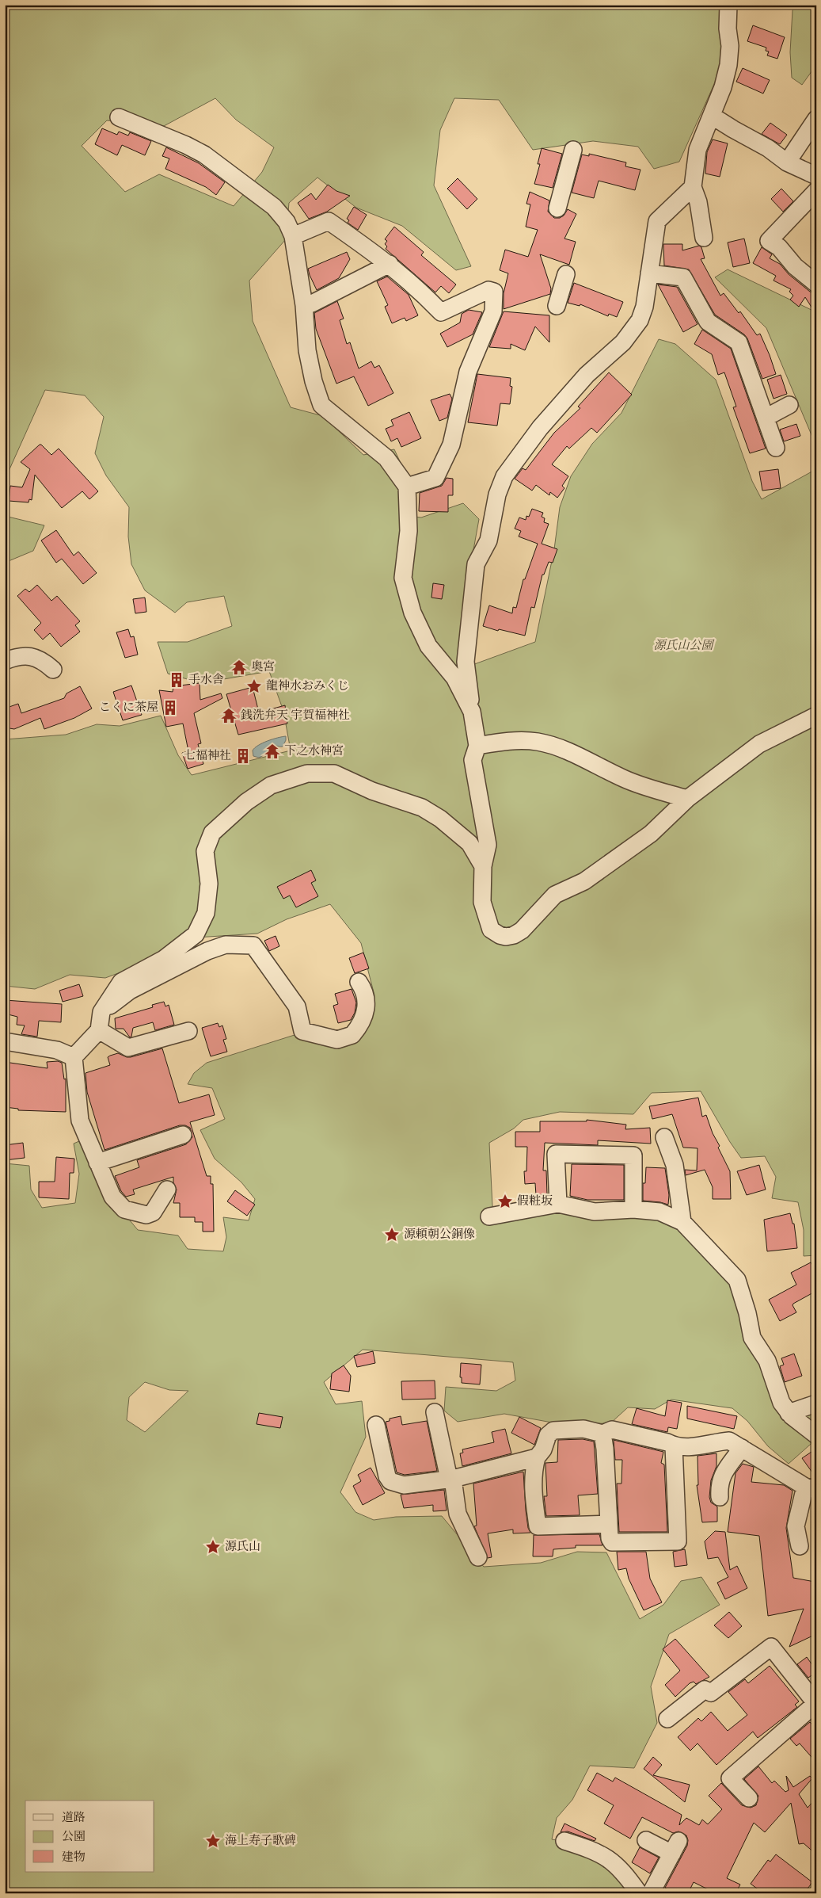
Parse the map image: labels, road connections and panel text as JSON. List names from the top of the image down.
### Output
{
  "parks": ["源氏山公園"],
  "places": {
    "temple": ["奥宮", "銭洗弁天 宇賀福神社", "下之水神宮"],
    "building": ["手水舎", "こくに茶屋", "七福神社"],
    "place": [
      "龍神水おみくじ",
      "假粧坂",
      "源頼朝公銅像",
      "源氏山",
      "海上寿子歌碑"
    ]
  },
  "legend": ["道路", "公園", "建物"]
}
